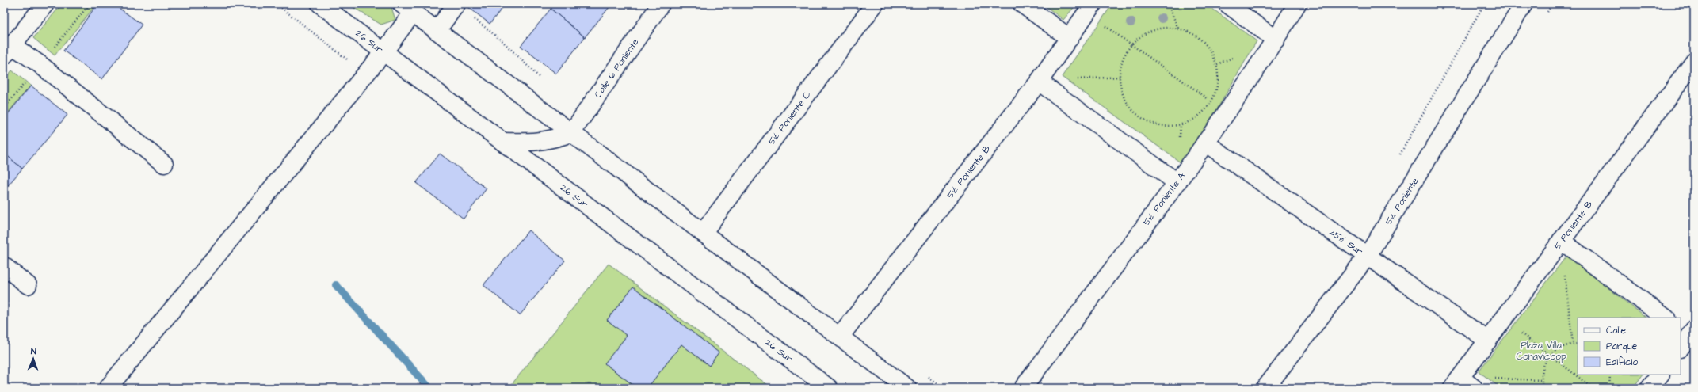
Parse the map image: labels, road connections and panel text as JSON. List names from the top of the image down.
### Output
{
  "streets": {
    "street": [
      "26 Sur",
      "Calle 6 Poniente",
      "5½ Poniente C",
      "5½ Poniente B",
      "5½ Poniente A",
      "5½ Poniente",
      "5 Poniente B",
      "25½ Sur"
    ]
  },
  "crossings": [
    ["5½ Poniente A", "25½ Sur"],
    ["5½ Poniente", "25½ Sur"],
    ["5 Poniente B", "25½ Sur"]
  ],
  "parks": ["Plaza Villa Conavicoop"],
  "legend": ["Calle", "Parque", "Edificio"],
  "north": "top"
}
